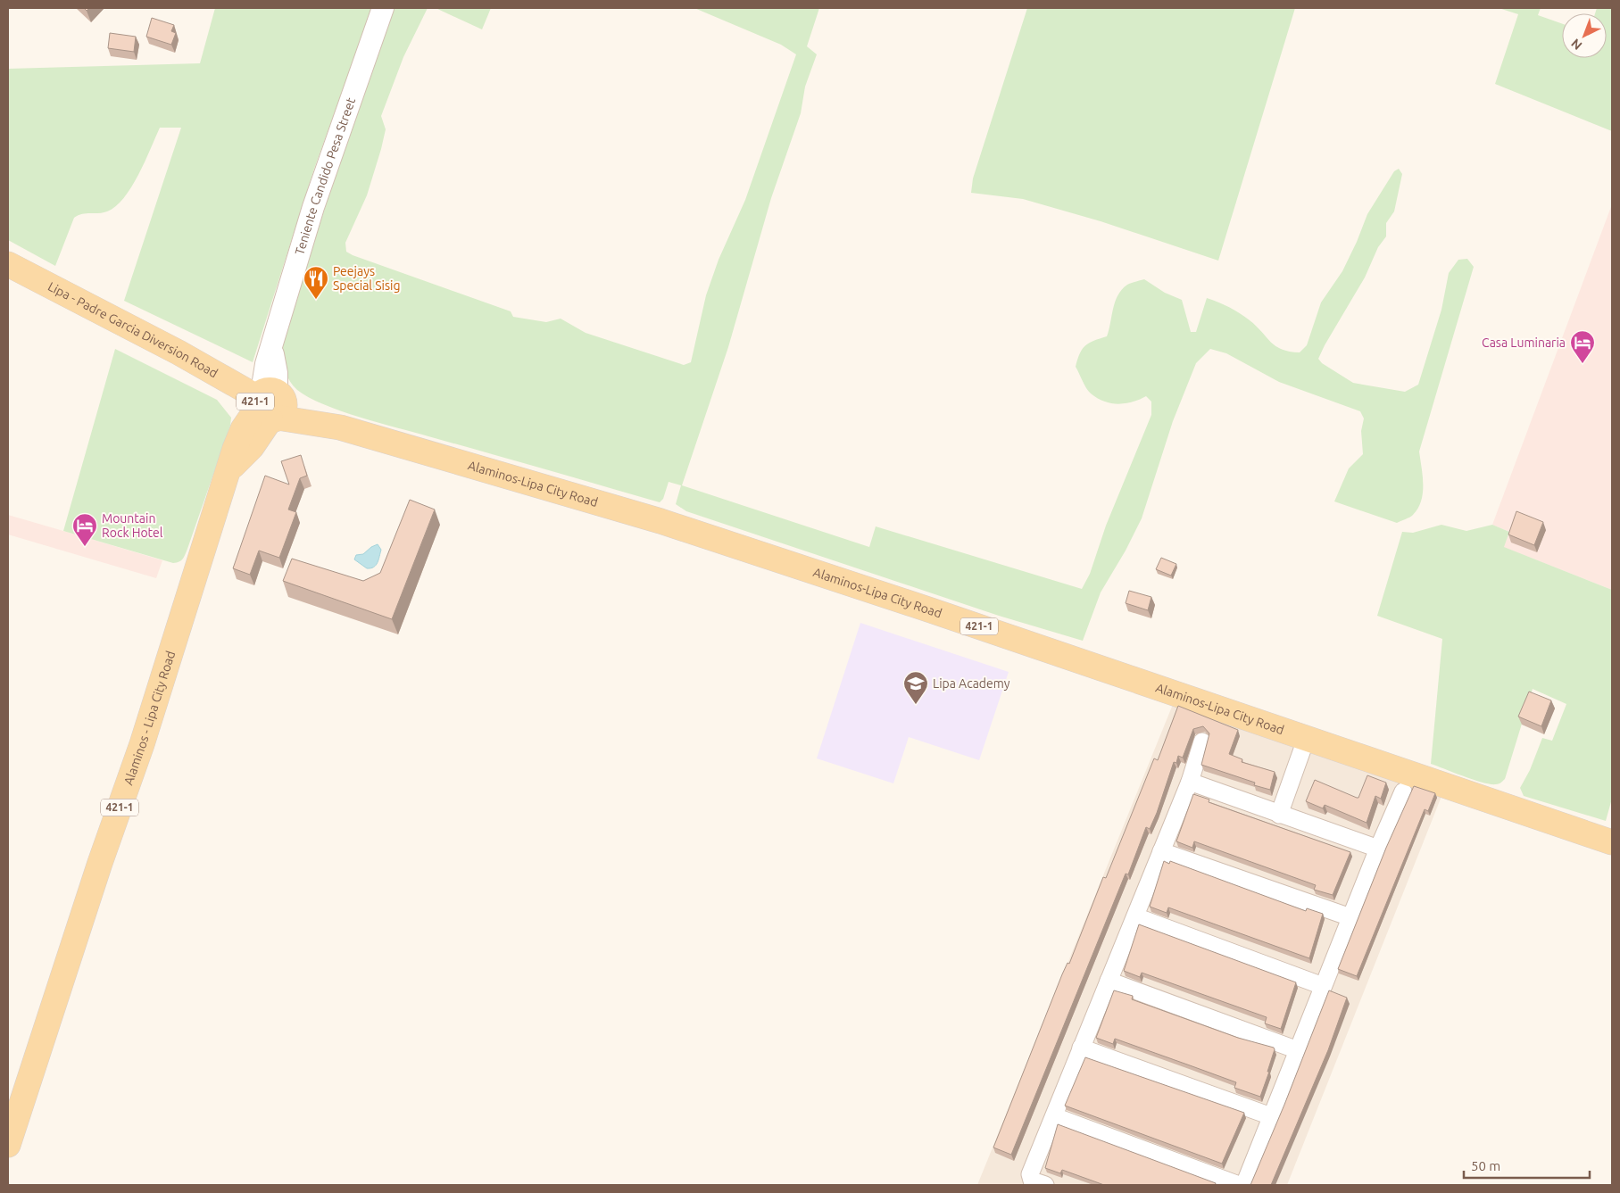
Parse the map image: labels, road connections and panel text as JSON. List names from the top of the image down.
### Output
{
  "streets": {
    "main road": [
      "Lipa - Padre Garcia Diversion Road",
      "421-1",
      "Alaminos-Lipa City Road",
      "Alaminos - Lipa City Road"
    ],
    "street": ["Teniente Candido Pesa Street"]
  },
  "crossings": [
    ["Teniente Candido Pesa Street", "Lipa - Padre Garcia Diversion Road"],
    ["Teniente Candido Pesa Street", "Alaminos-Lipa City Road"],
    ["Teniente Candido Pesa Street", "Alaminos - Lipa City Road"],
    ["Lipa - Padre Garcia Diversion Road", "Alaminos-Lipa City Road"],
    ["Lipa - Padre Garcia Diversion Road", "Alaminos - Lipa City Road"],
    ["Alaminos-Lipa City Road", "Alaminos - Lipa City Road"]
  ],
  "places": {
    "restaurant": ["Peejays Special Sisig"],
    "hotel": ["Casa Luminaria", "Mountain Rock Hotel"],
    "school or university": ["Lipa Academy"]
  },
  "scale_bar": "50 m",
  "north": "bottom left"
}
